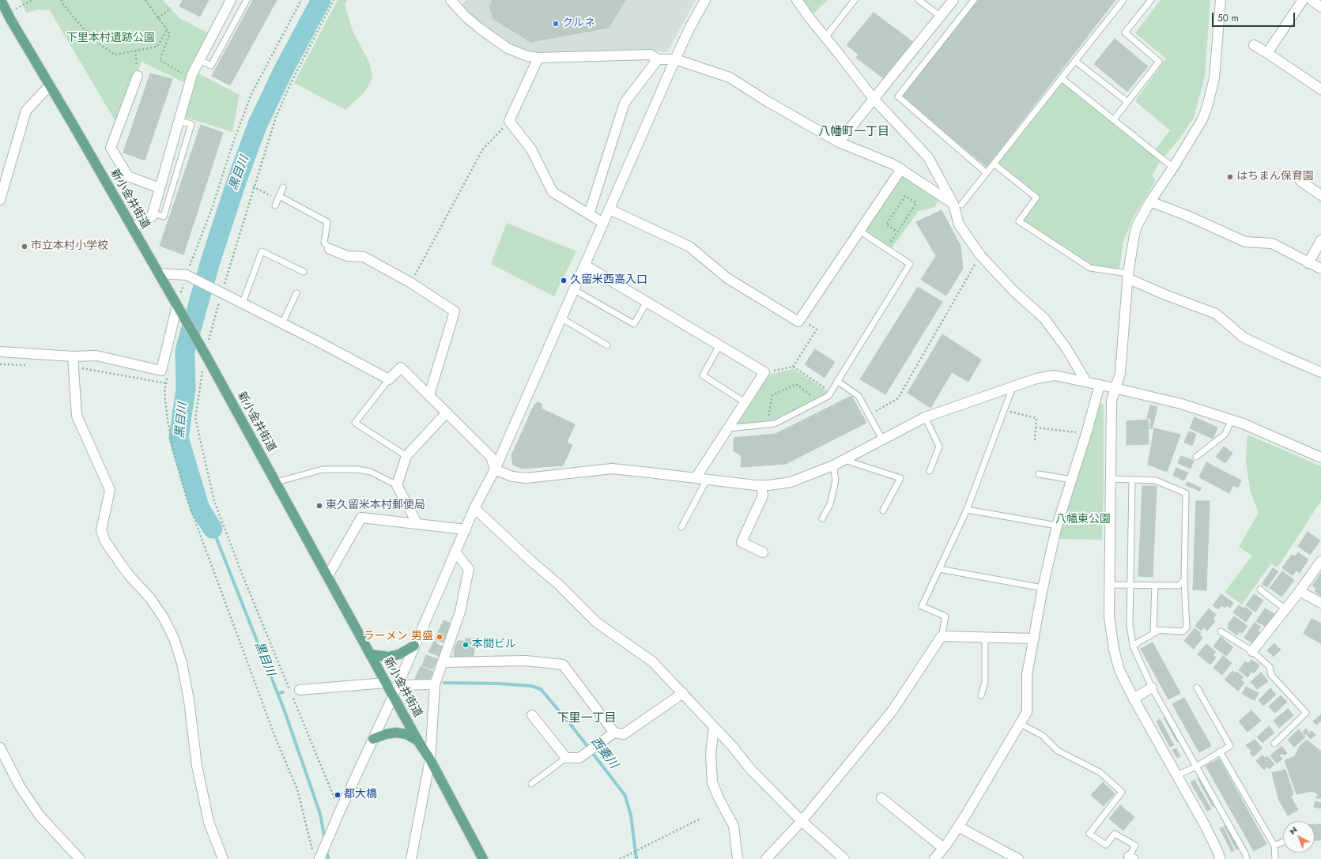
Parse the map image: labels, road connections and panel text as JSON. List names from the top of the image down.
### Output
{
  "streets": {
    "main road": ["新小金井街道"]
  },
  "districts": ["八幡町一丁目", "下里一丁目"],
  "water": ["黒目川", "西妻川"],
  "parks": ["下里本村遺跡公園", "八幡東公園"],
  "places": [
    "クルネ",
    "はちまん保育園",
    "市立本村小学校",
    "久留米西高入口",
    "東久留米本村郵便局",
    "ラーメン 男盛",
    "本間ビル",
    "都大橋"
  ],
  "scale_bar": "50 m",
  "north": "top left"
}
